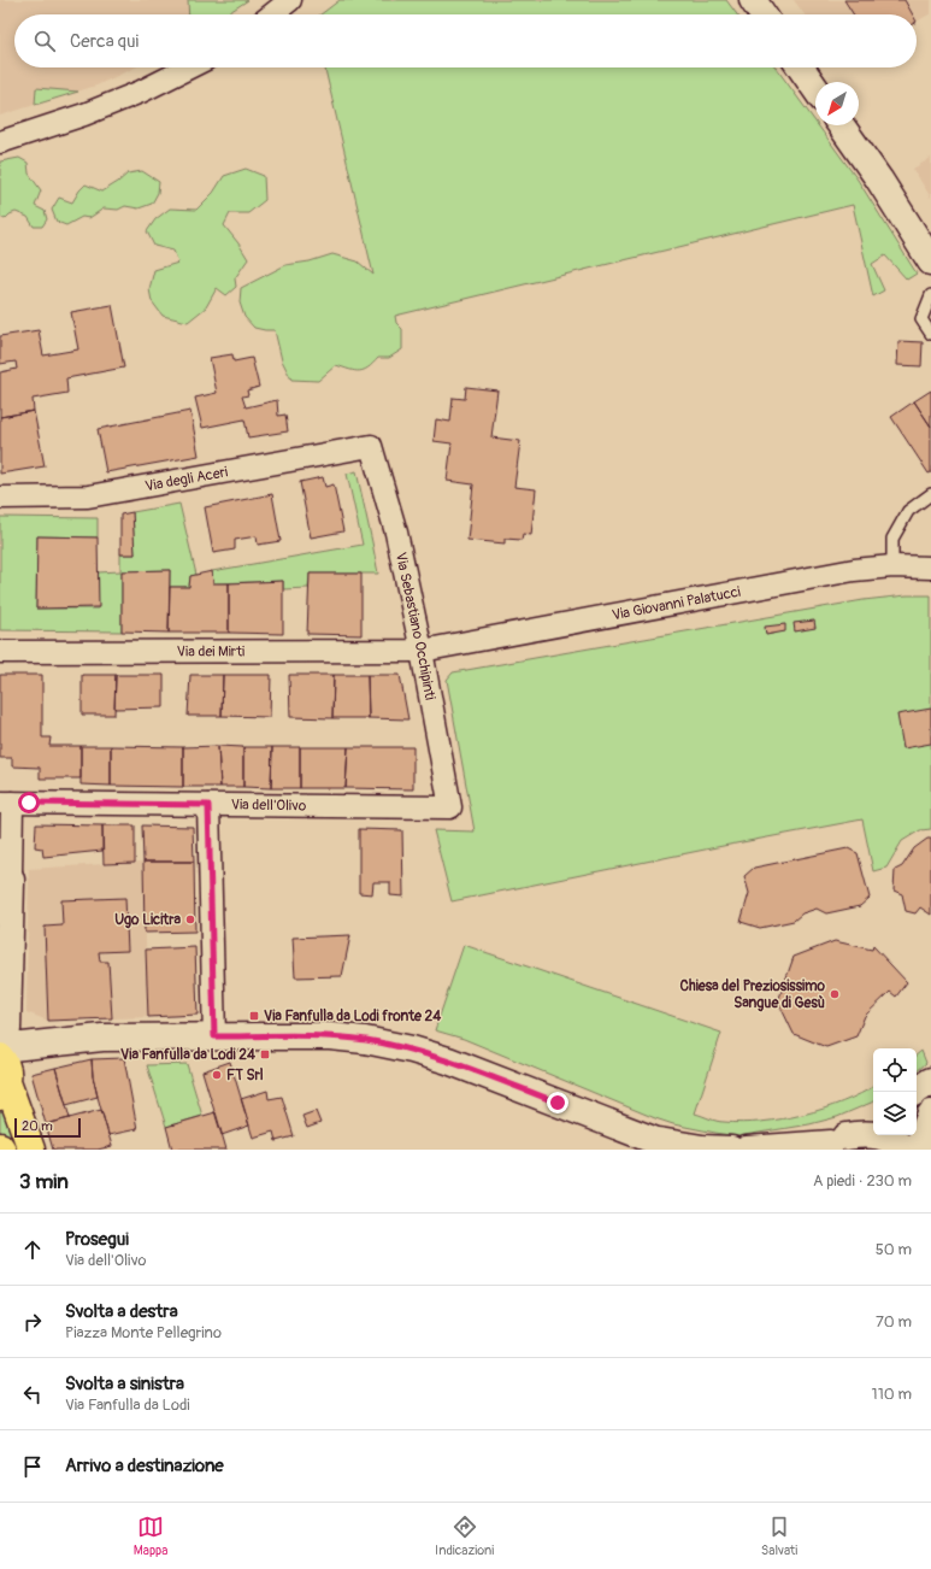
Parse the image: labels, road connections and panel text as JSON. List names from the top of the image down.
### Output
{
  "streets": {
    "street": [
      "Via degli Aceri",
      "Via Giovanni Palatucci",
      "Via Sebastiano Occhipinti",
      "Via dei Mirti",
      "Via dell'Olivo"
    ]
  },
  "crossings": [
    ["Via degli Aceri", "Via Sebastiano Occhipinti"],
    ["Via Giovanni Palatucci", "Via Sebastiano Occhipinti"],
    ["Via Giovanni Palatucci", "Via dei Mirti"],
    ["Via Sebastiano Occhipinti", "Via dei Mirti"],
    ["Via Sebastiano Occhipinti", "Via dell'Olivo"]
  ],
  "places": {
    "other": ["Ugo Licitra", "Chiesa del Preziosissimo Sangue di Gesù", "FT Srl"],
    "transit": ["Via Fanfulla da Lodi fronte 24", "Via Fanfulla da Lodi 24"]
  },
  "scale_bar": "20 m",
  "north": "bottom left",
  "page": {
    "search": "Cerca qui",
    "scale": "20 m",
    "heading": ["3 min", "A piedi · 230 m"],
    "list": [
      ["Prosegui", "Via dell'Olivo", "50 m"],
      ["Svolta a destra", "Piazza Monte Pellegrino", "70 m"],
      ["Svolta a sinistra", "Via Fanfulla da Lodi", "110 m"],
      "Arrivo a destinazione"
    ],
    "nav": ["Mappa", "Indicazioni", "Salvati"]
  }
}
